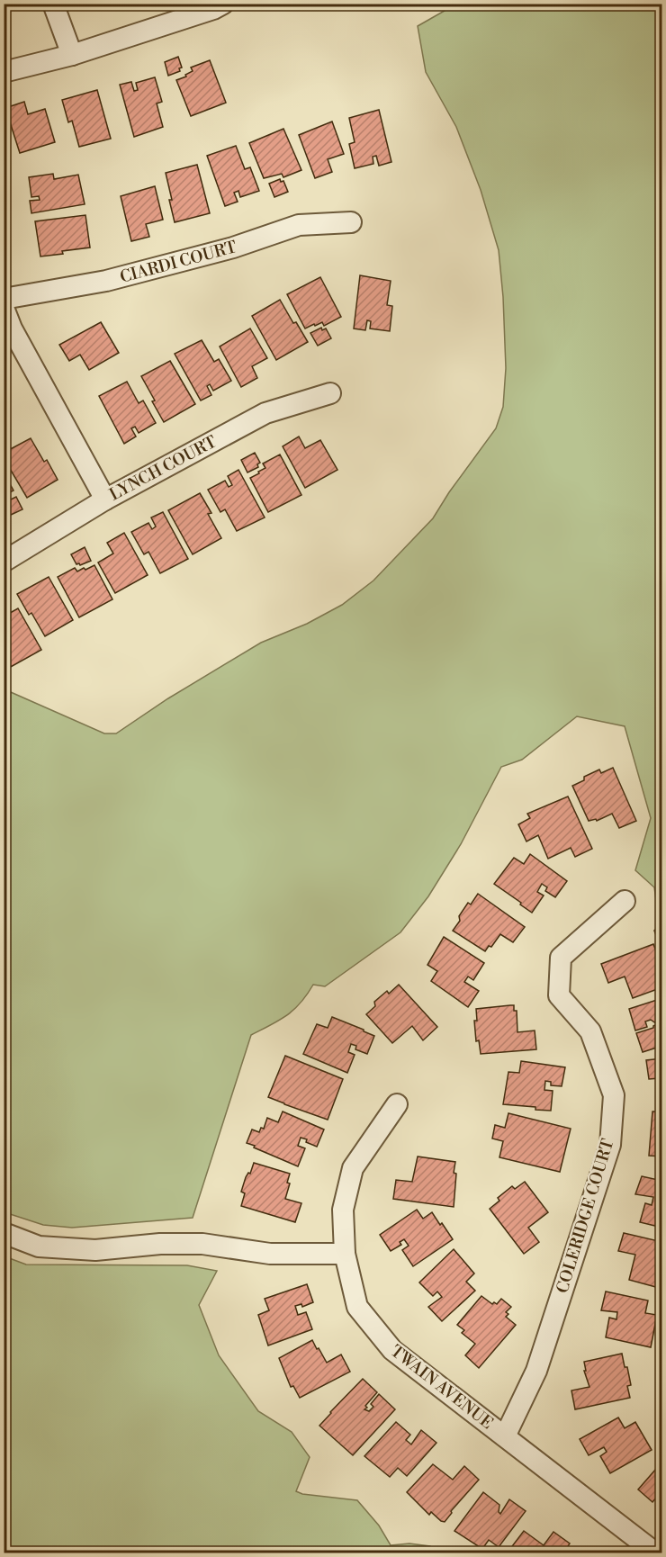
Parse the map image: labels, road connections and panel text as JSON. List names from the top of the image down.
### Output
{
  "streets": {
    "street": [
      "CIARDI COURT",
      "LYNCH COURT",
      "COLERIDGE COURT",
      "TWAIN AVENUE"
    ]
  },
  "crossings": [
    ["COLERIDGE COURT", "TWAIN AVENUE"]
  ]
}
